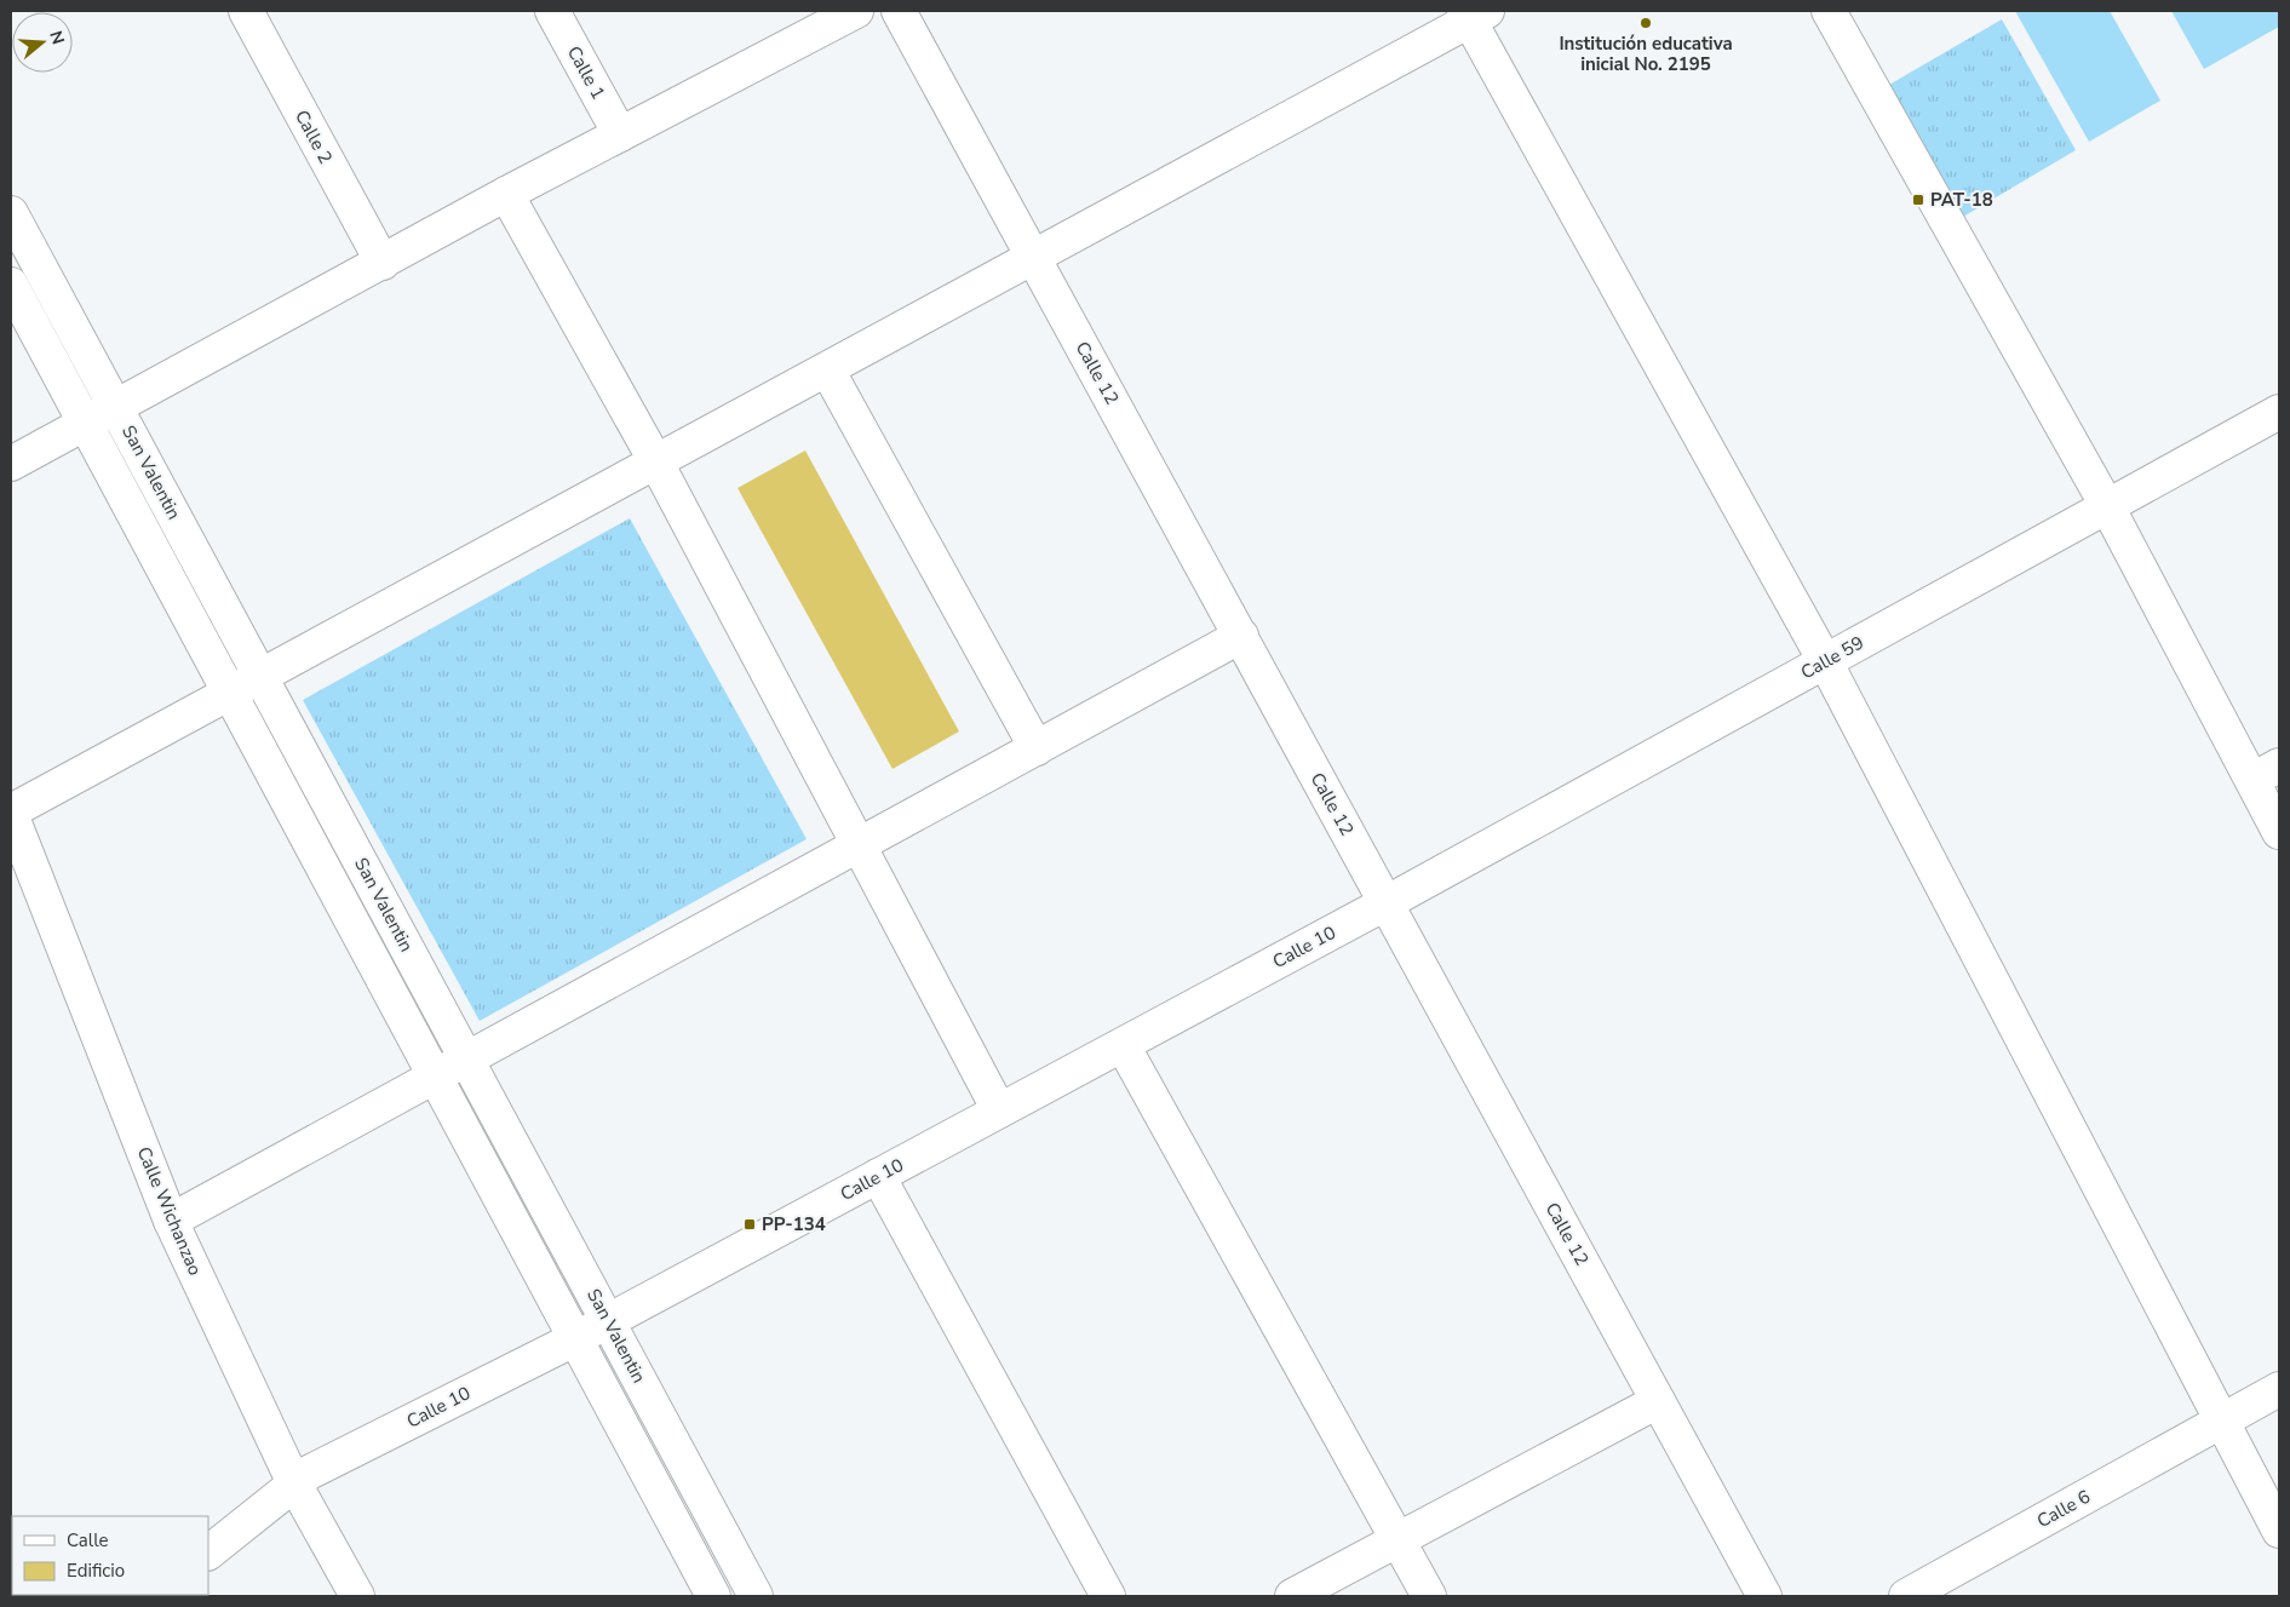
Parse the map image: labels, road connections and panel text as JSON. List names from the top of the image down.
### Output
{
  "streets": {
    "street": [
      "Calle 1",
      "Calle 2",
      "Calle 12",
      "San Valentin",
      "Calle 59",
      "Calle 10",
      "Calle Wichanzao",
      "Calle 6"
    ]
  },
  "crossings": [
    ["Calle 12", "Calle 59"],
    ["Calle 12", "Calle 10"],
    ["San Valentin", "Calle 10"],
    ["Calle 59", "Calle 10"],
    ["Calle 10", "Calle Wichanzao"]
  ],
  "places": {
    "other": ["Institución educativa inicial No. 2195"],
    "transit": ["PAT-18", "PP-134"]
  },
  "legend": ["Calle", "Edificio"],
  "north": "right"
}
